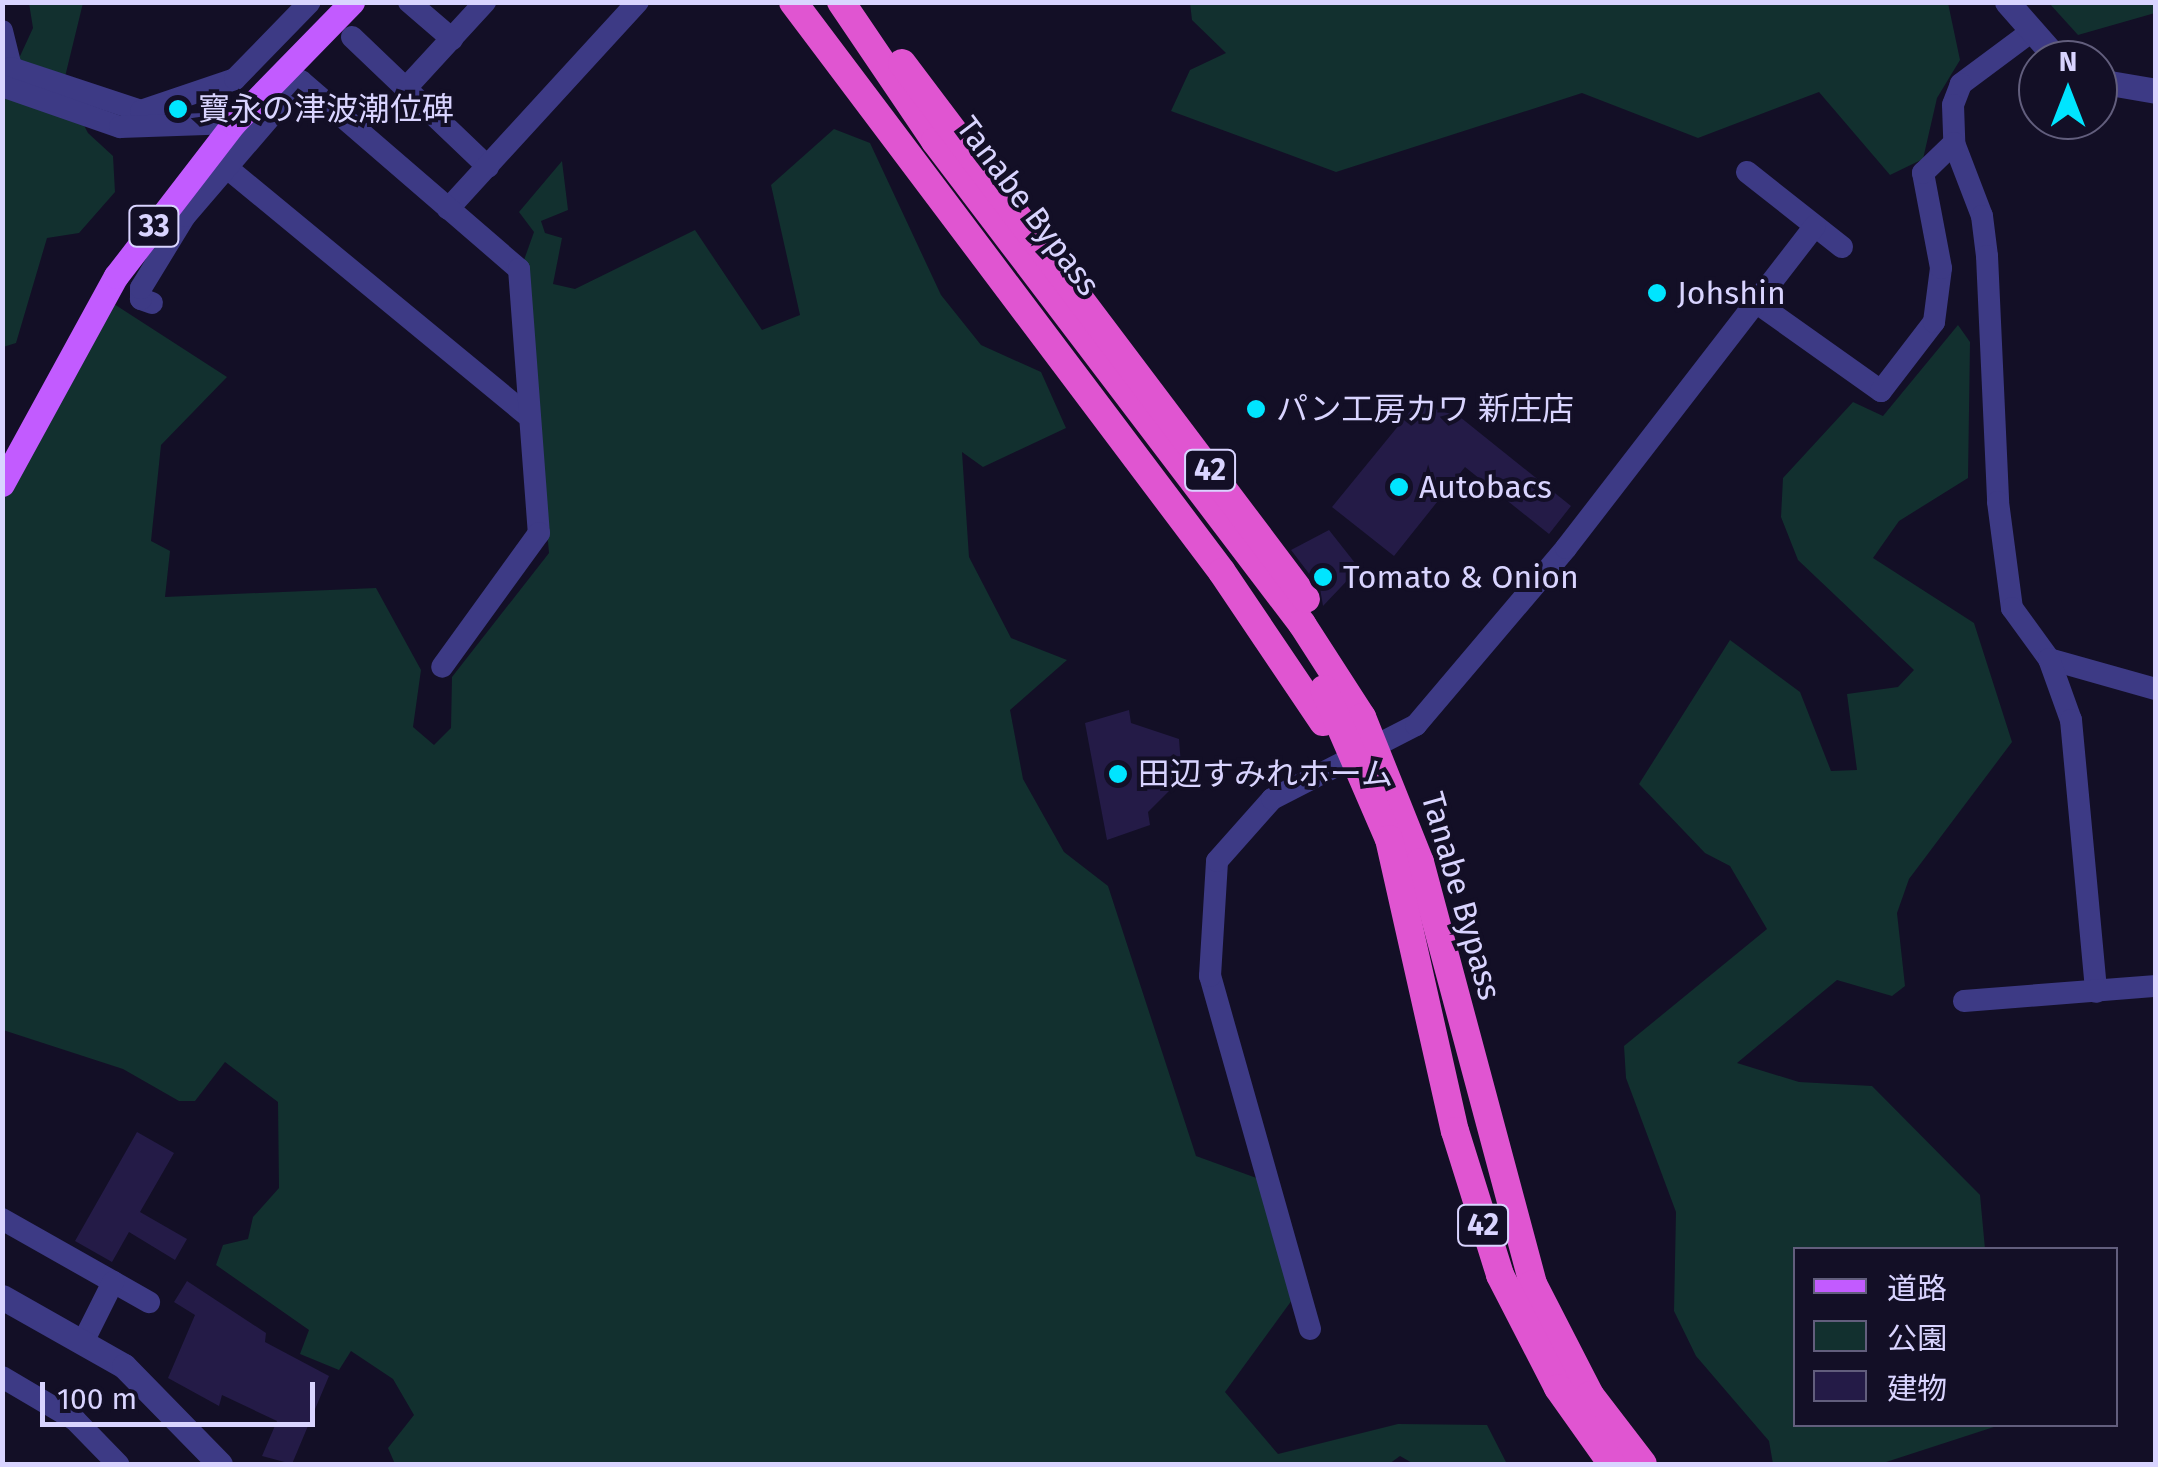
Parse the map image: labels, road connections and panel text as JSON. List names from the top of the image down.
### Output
{
  "streets": {
    "highway": ["Tanabe Bypass", "42"],
    "main road": ["33"]
  },
  "crossings": [
    ["Tanabe Bypass", "42"]
  ],
  "places": [
    "寶永の津波潮位碑",
    "Johshin",
    "パン工房カワ 新庄店",
    "Autobacs",
    "Tomato & Onion",
    "田辺すみれホーム"
  ],
  "legend": ["道路", "公園", "建物"],
  "scale_bar": "100 m",
  "north": "top"
}
